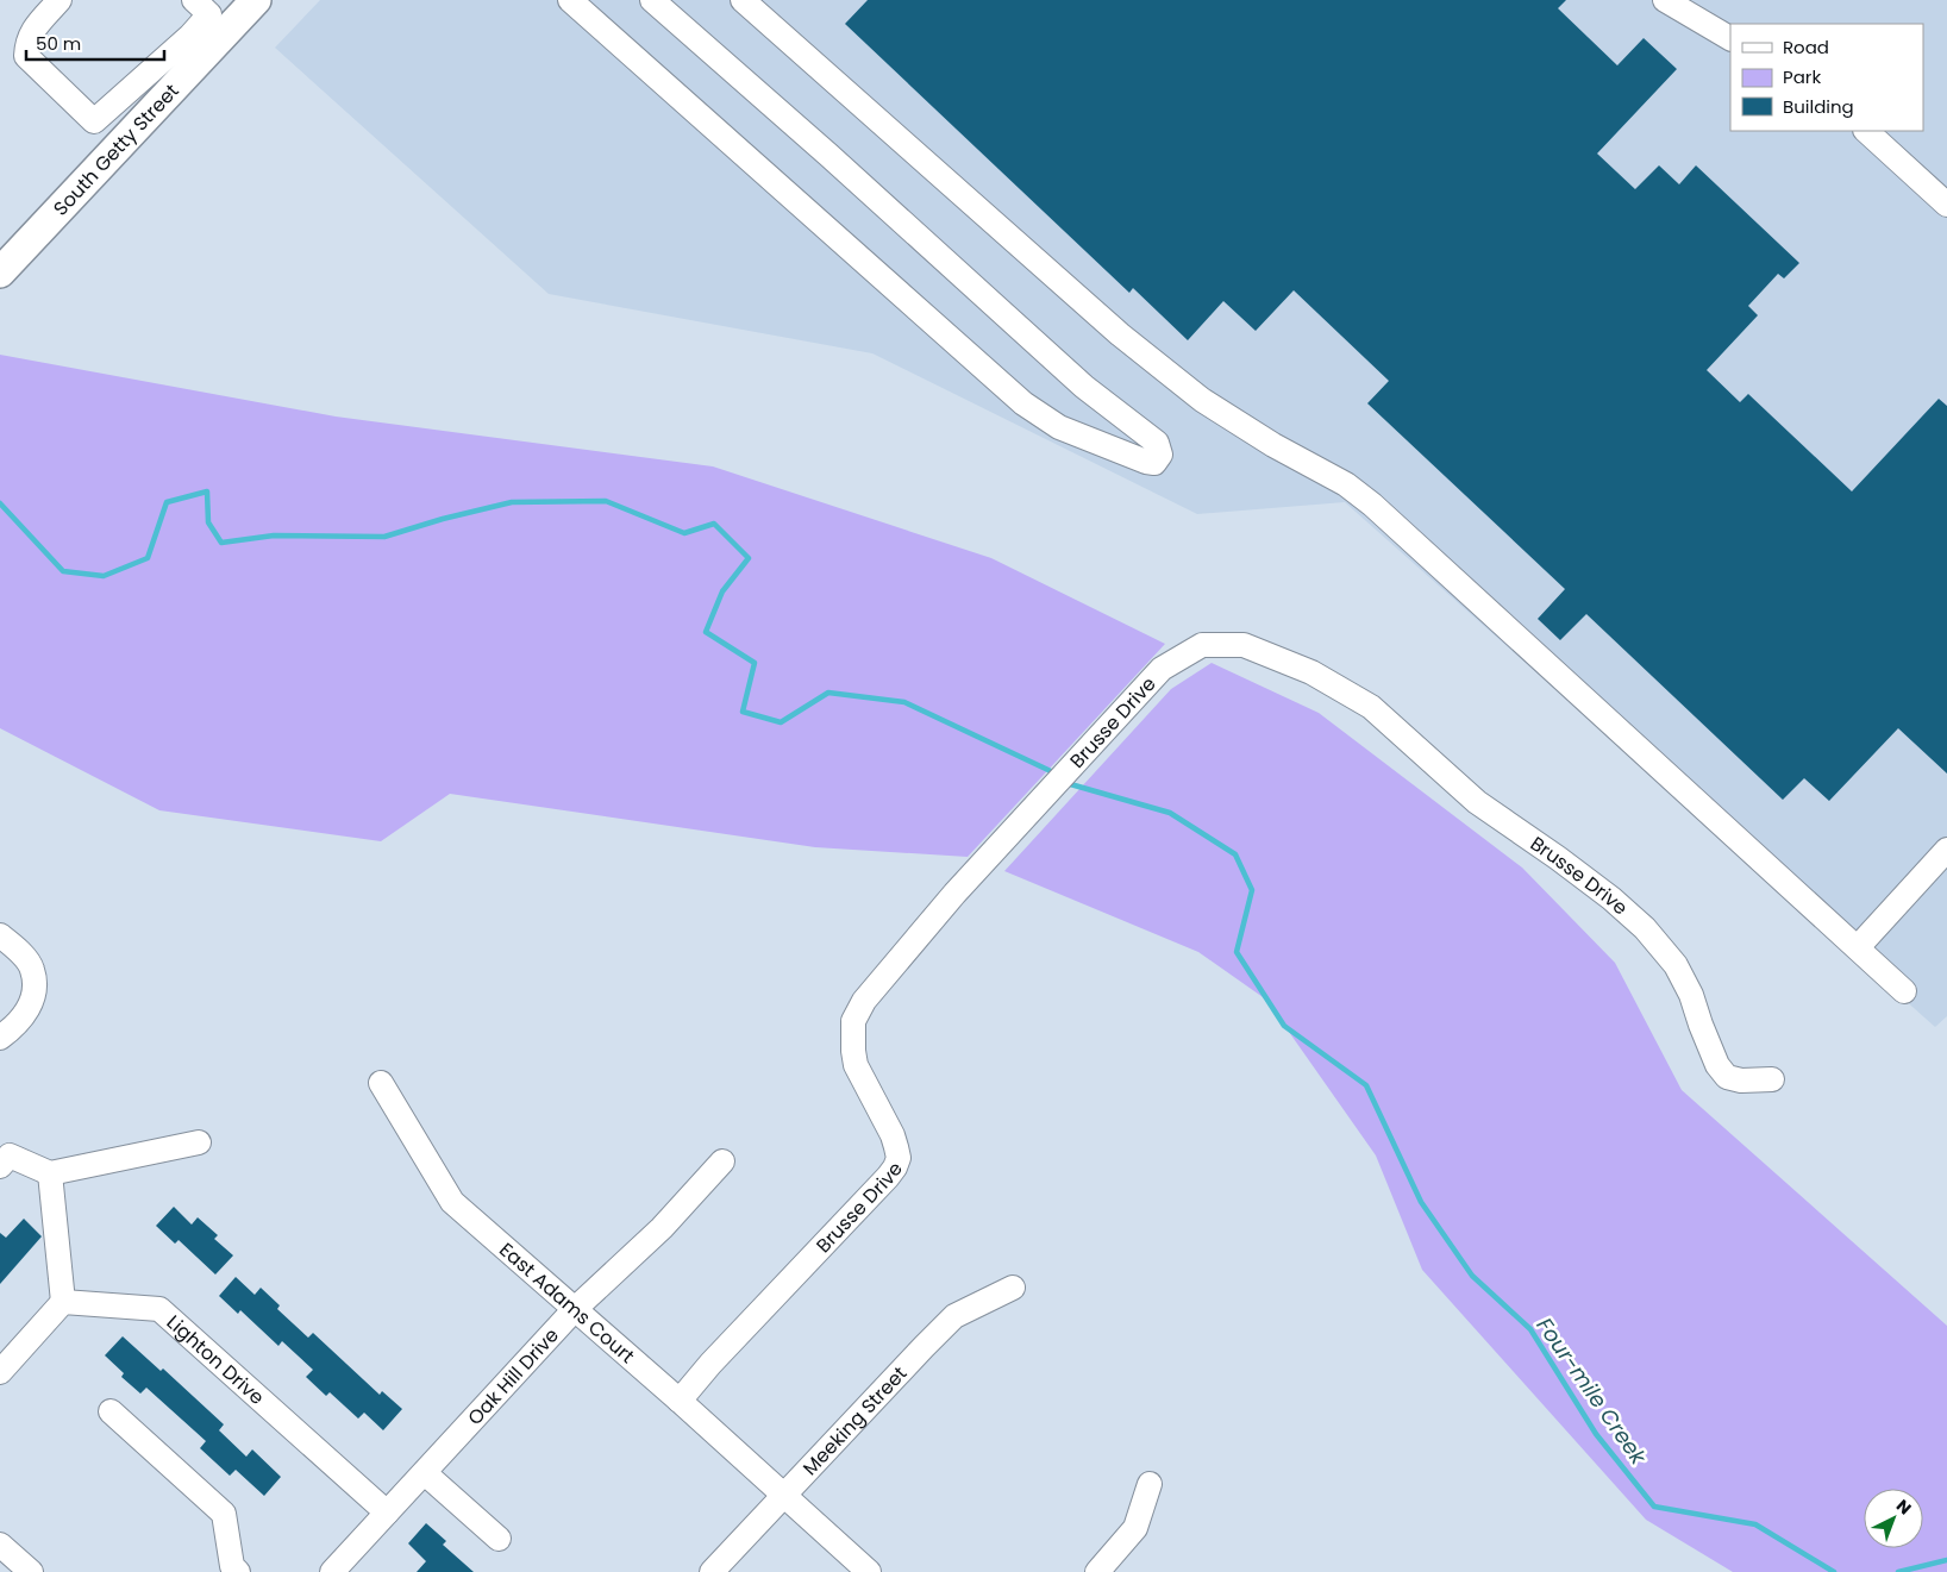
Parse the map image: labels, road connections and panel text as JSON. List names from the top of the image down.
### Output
{
  "streets": {
    "main road": ["South Getty Street"],
    "street": [
      "Brusse Drive",
      "East Adams Court",
      "Lighton Drive",
      "Oak Hill Drive",
      "Meeking Street"
    ]
  },
  "crossings": [
    ["Brusse Drive", "East Adams Court"],
    ["East Adams Court", "Oak Hill Drive"],
    ["East Adams Court", "Meeking Street"],
    ["Lighton Drive", "Oak Hill Drive"]
  ],
  "water": ["Four-mile Creek"],
  "legend": ["Road", "Park", "Building"],
  "scale_bar": "50 m",
  "north": "top right"
}
